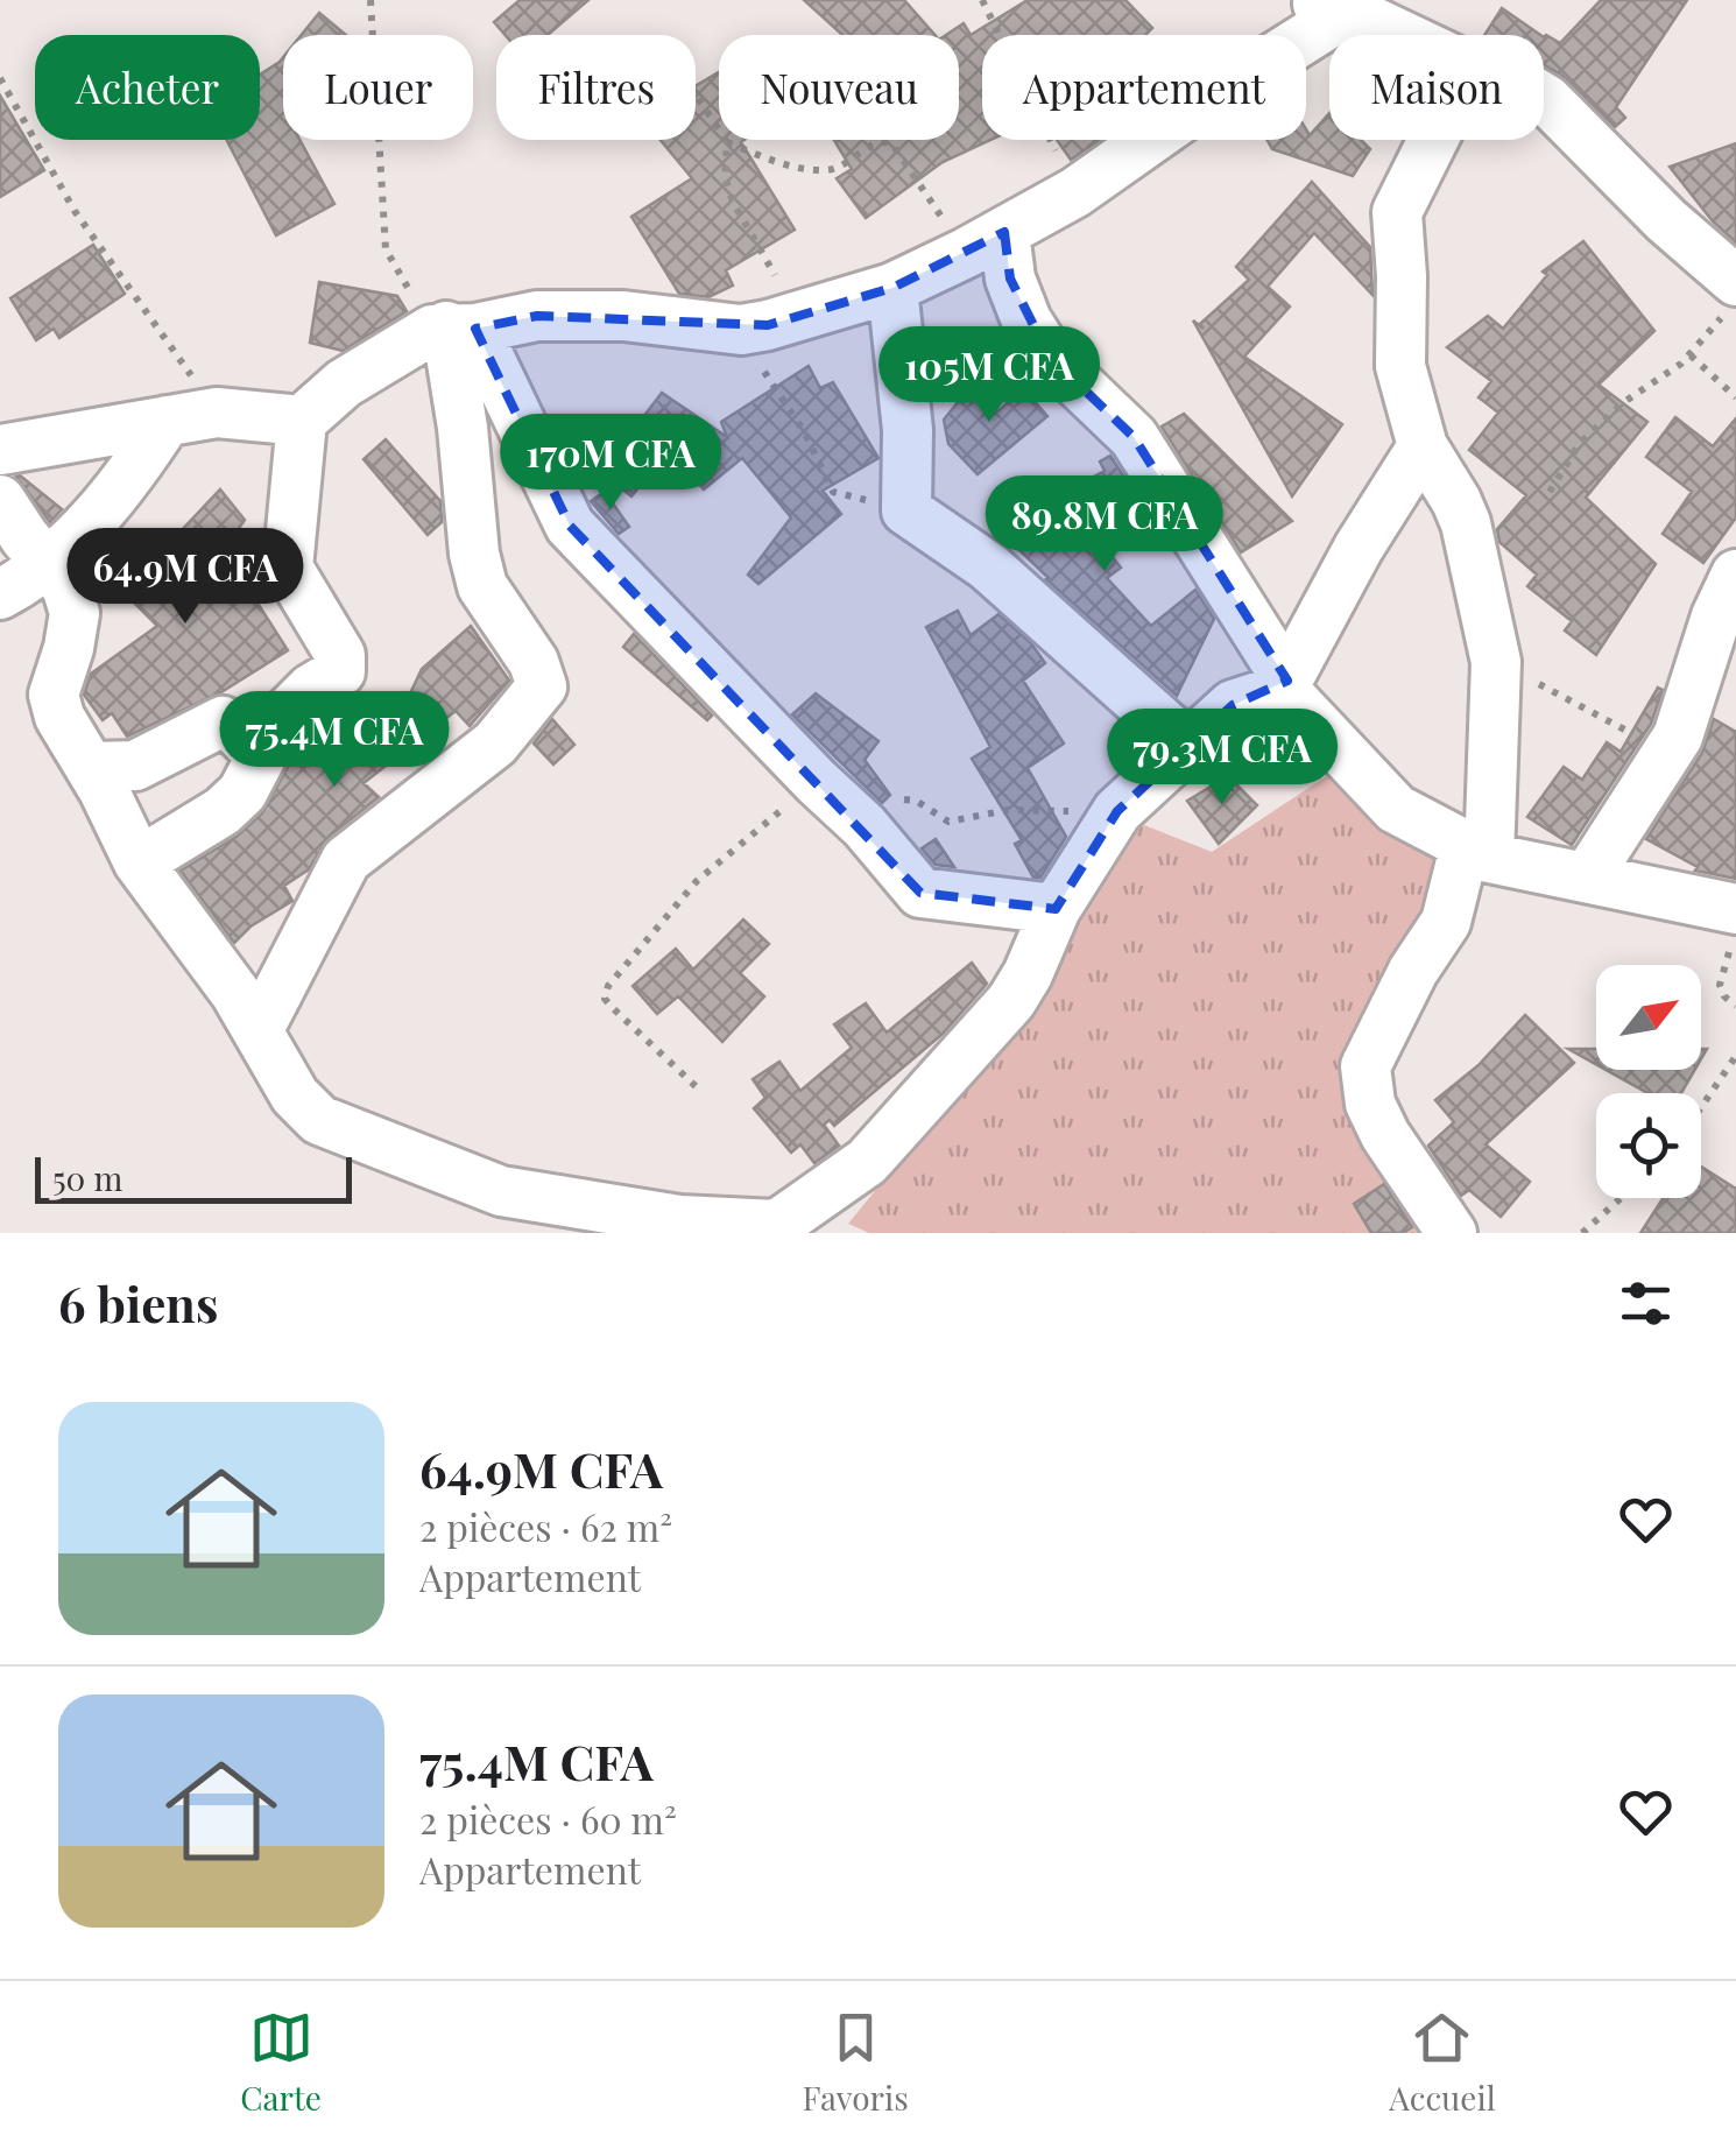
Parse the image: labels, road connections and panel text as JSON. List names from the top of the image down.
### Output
{
  "scale_bar": "50 m",
  "north": "top right",
  "page": {
    "chip": [
      "Acheter",
      "Louer",
      "Filtres",
      "Nouveau",
      "Appartement",
      "Maison"
    ],
    "price": [
      "105M CFA",
      "170M CFA",
      "89.8M CFA",
      "64.9M CFA",
      "75.4M CFA",
      "79.3M CFA"
    ],
    "scale": "50 m",
    "heading": "6 biens",
    "list": [
      {
        "name": "64.9M CFA",
        "note": "2 pièces · 62 m² · Appartement"
      },
      {
        "name": "75.4M CFA",
        "note": "2 pièces · 60 m² · Appartement"
      }
    ],
    "tabs": ["Carte", "Favoris", "Accueil"]
  }
}
